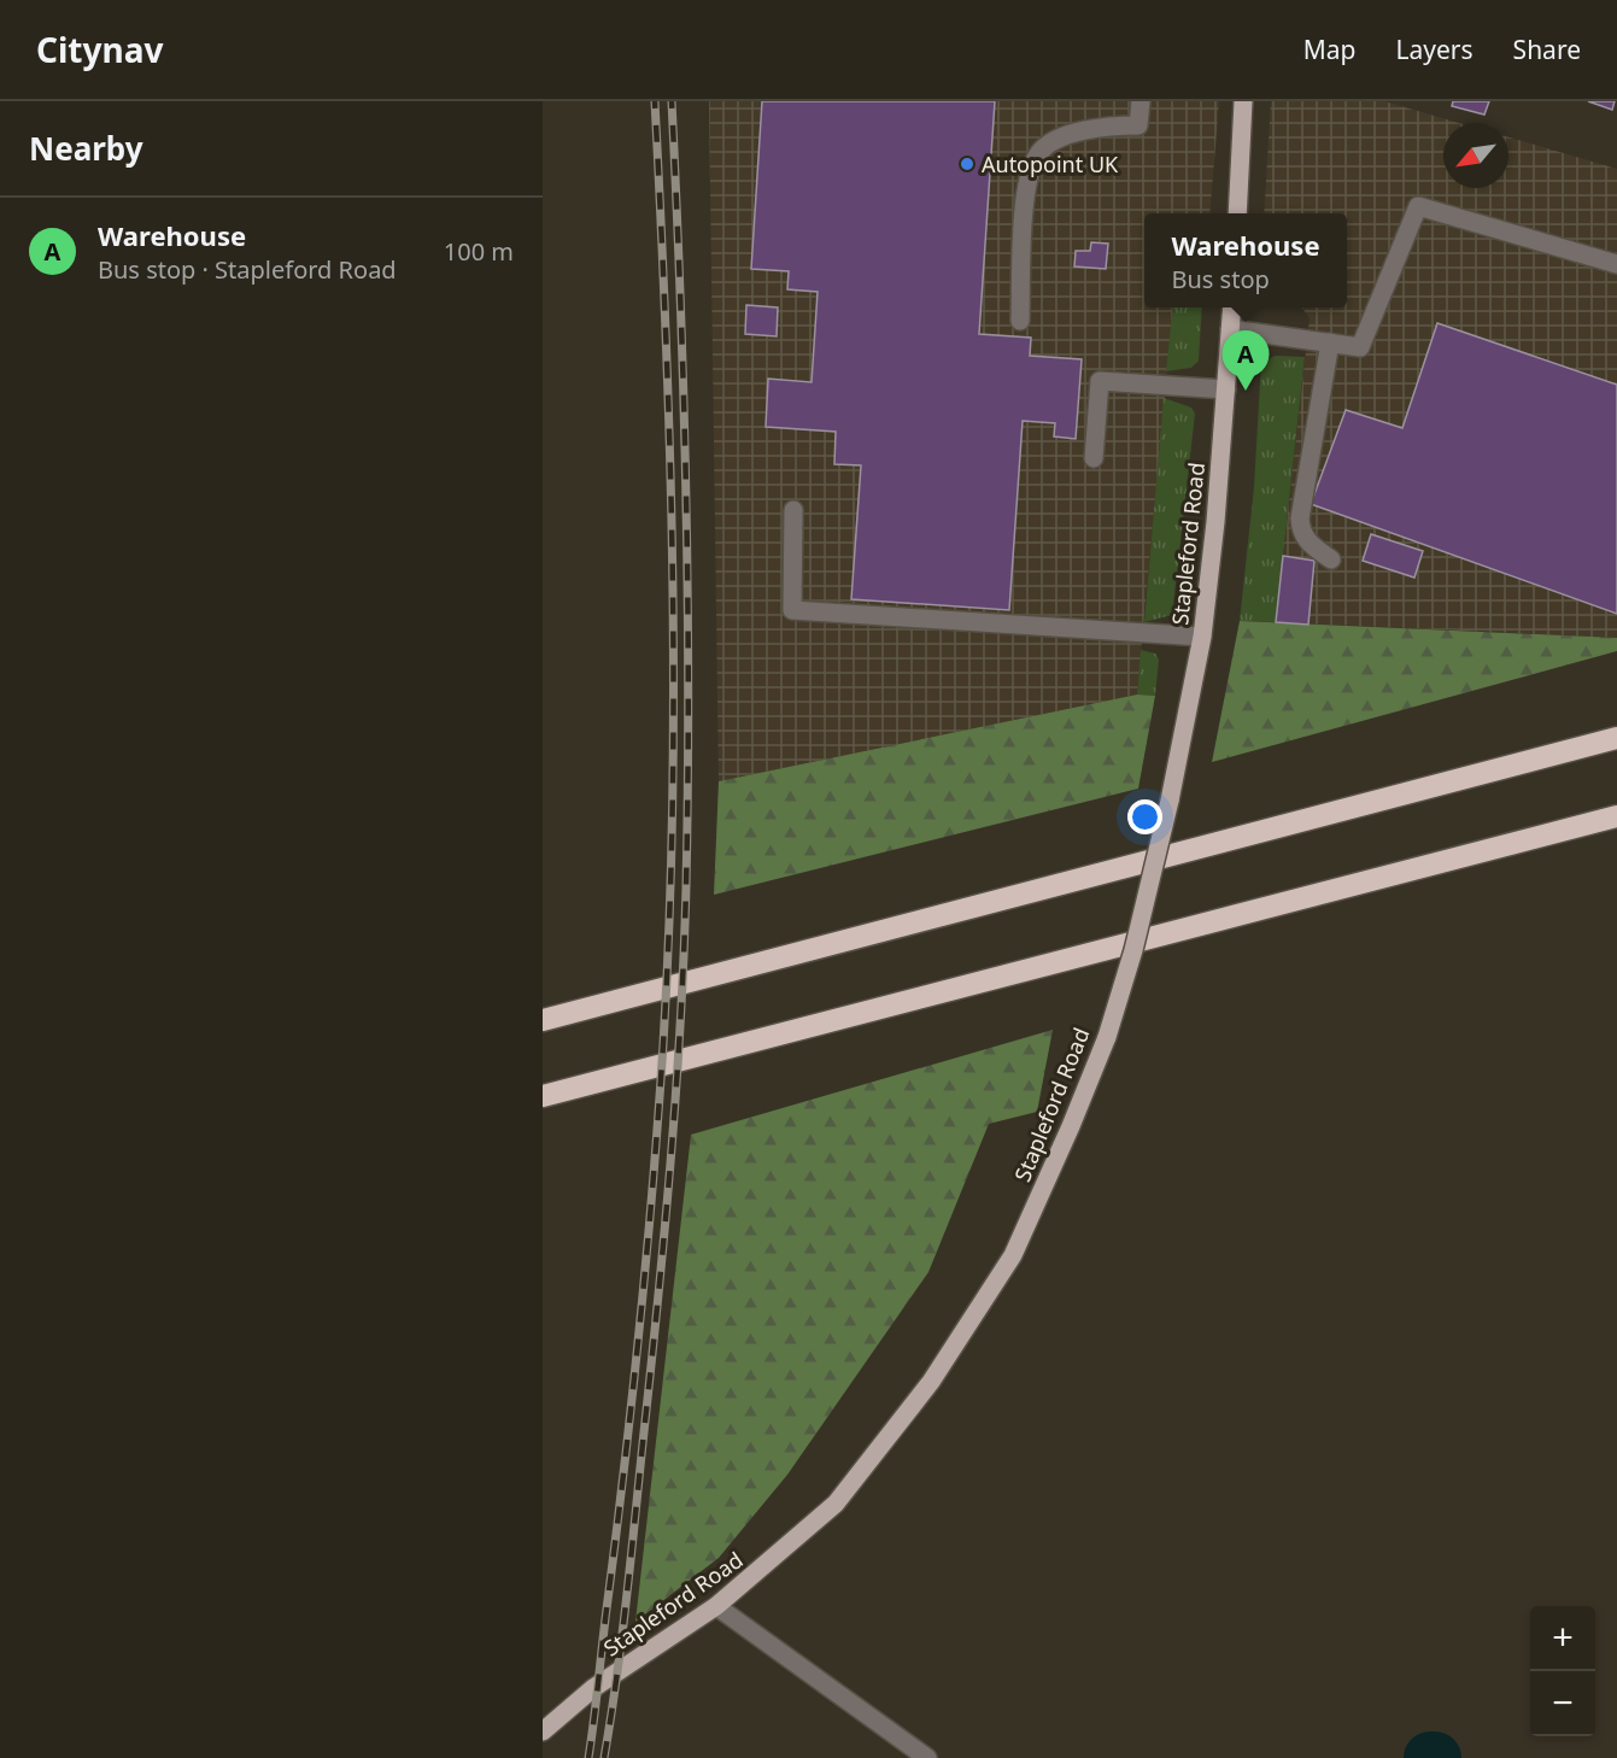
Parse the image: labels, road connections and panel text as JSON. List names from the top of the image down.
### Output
{
  "streets": {
    "main road": ["Stapleford Road"]
  },
  "places": ["Autopoint UK"],
  "north": "bottom left",
  "page": {
    "header": "Citynav",
    "nav": ["Map", "Layers", "Share"],
    "heading": "Nearby",
    "list": [
      {
        "mark": "A",
        "name": "Warehouse",
        "note": "Bus stop · Stapleford Road",
        "value": "100 m"
      }
    ],
    "popup": ["Warehouse", "Bus stop"],
    "pins": "A",
    "map_buttons": ["+", "−"]
  }
}
